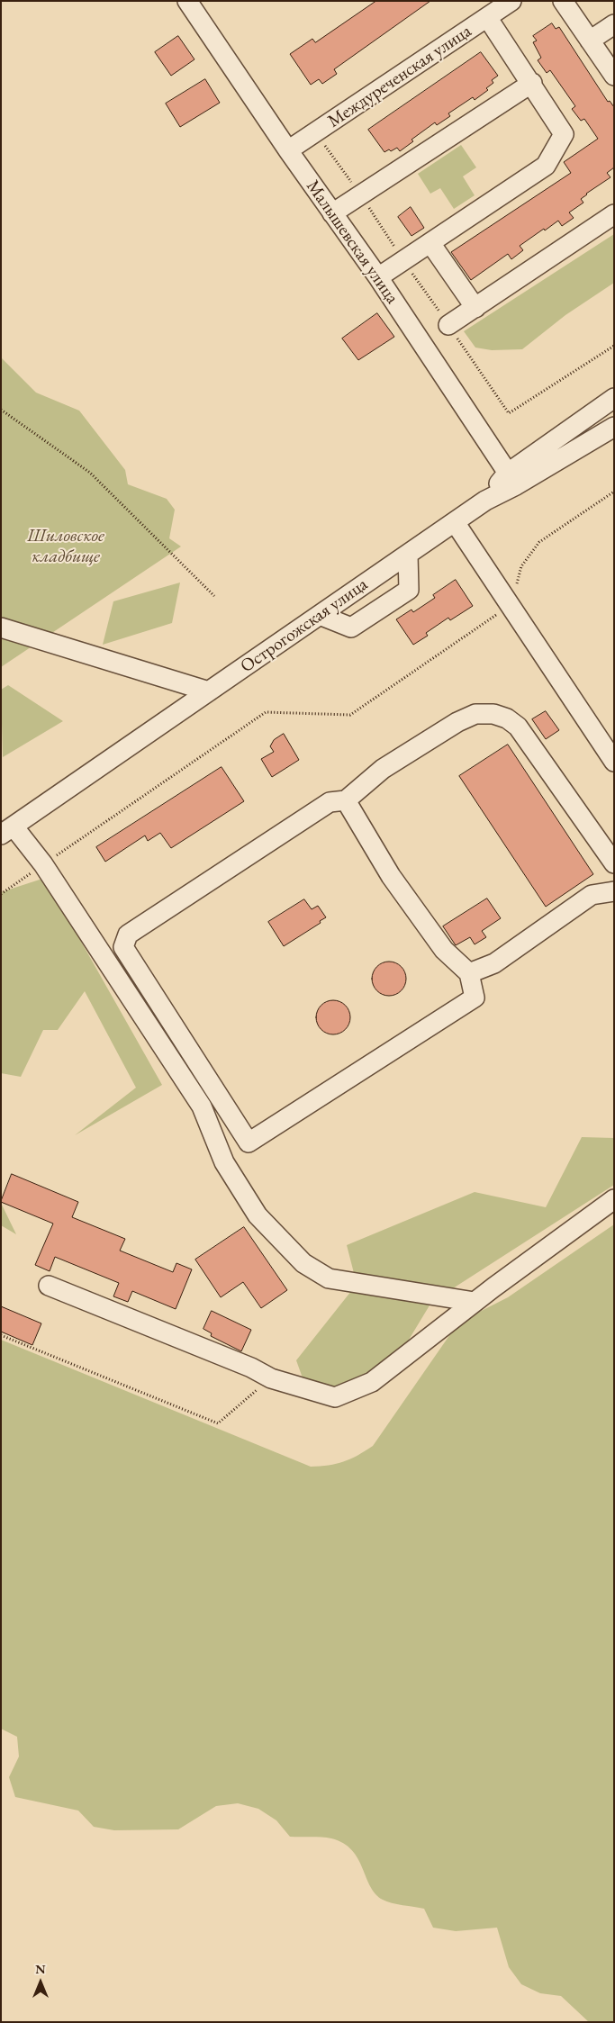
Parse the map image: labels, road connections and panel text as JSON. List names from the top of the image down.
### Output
{
  "streets": {
    "street": ["Междуреченская улица", "Малышевская улица", "Острогожская улица"]
  },
  "crossings": [
    ["Междуреченская улица", "Малышевская улица"],
    ["Малышевская улица", "Острогожская улица"]
  ],
  "parks": ["Шиловское кладбище"],
  "north": "top"
}
